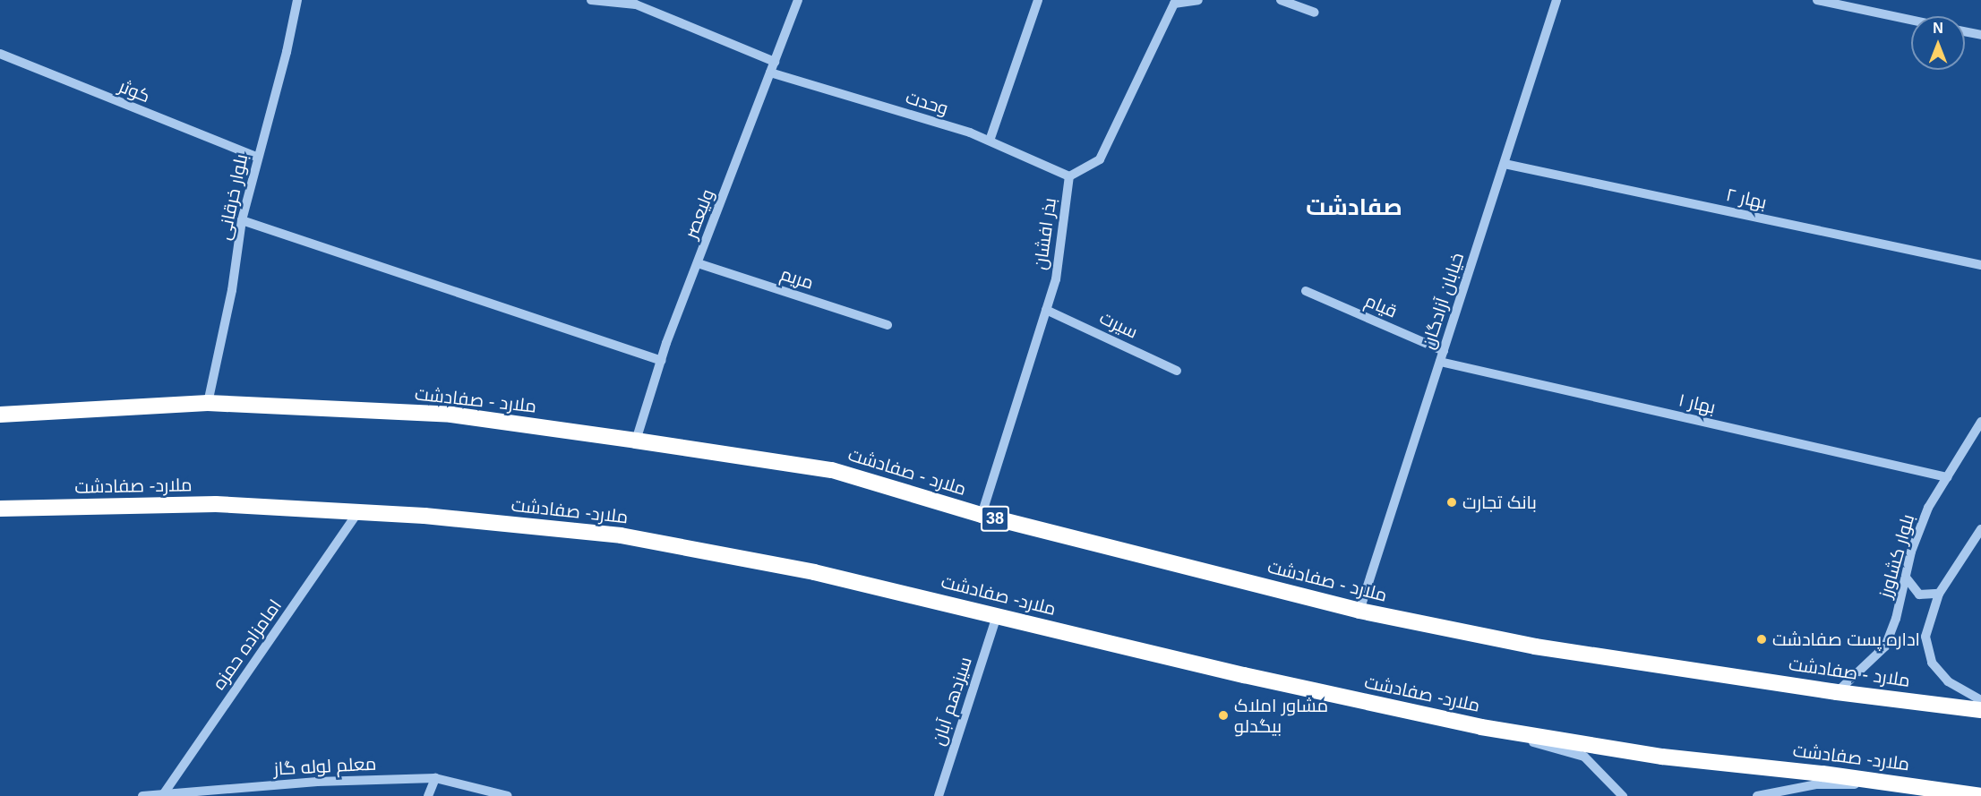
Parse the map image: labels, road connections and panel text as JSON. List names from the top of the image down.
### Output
{
  "streets": {
    "highway": ["ملارد - صفادشت", "ملارد- صفادشت", "38"],
    "street": [
      "کوثر",
      "وحدت",
      "بلوار خرقانی",
      "بهار ۲",
      "ولیعصر",
      "بذر افشان",
      "مریم",
      "خیابان آزادگان",
      "قیام",
      "سیرت",
      "بهار ۱",
      "بلوار کشاورز",
      "امامزاده حمزه",
      "سیزدهم آبان",
      "معلم لوله گاز"
    ]
  },
  "crossings": [
    ["کوثر", "بلوار خرقانی"],
    ["وحدت", "ولیعصر"],
    ["وحدت", "بذر افشان"],
    ["بلوار خرقانی", "ملارد - صفادشت"],
    ["بهار ۲", "خیابان آزادگان"],
    ["ولیعصر", "مریم"],
    ["ولیعصر", "ملارد - صفادشت"],
    ["بذر افشان", "سیرت"],
    ["بذر افشان", "ملارد - صفادشت"],
    ["خیابان آزادگان", "قیام"],
    ["خیابان آزادگان", "ملارد - صفادشت"],
    ["خیابان آزادگان", "بهار ۱"],
    ["ملارد - صفادشت", "بلوار کشاورز"],
    ["بهار ۱", "بلوار کشاورز"],
    ["ملارد- صفادشت", "امامزاده حمزه"],
    ["ملارد- صفادشت", "سیزدهم آبان"],
    ["امامزاده حمزه", "معلم لوله گاز"]
  ],
  "districts": ["صفادشت"],
  "places": ["بانک تجارت", "اداره پست صفادشت", "مشاور املاک بیگدلو"],
  "north": "top"
}
